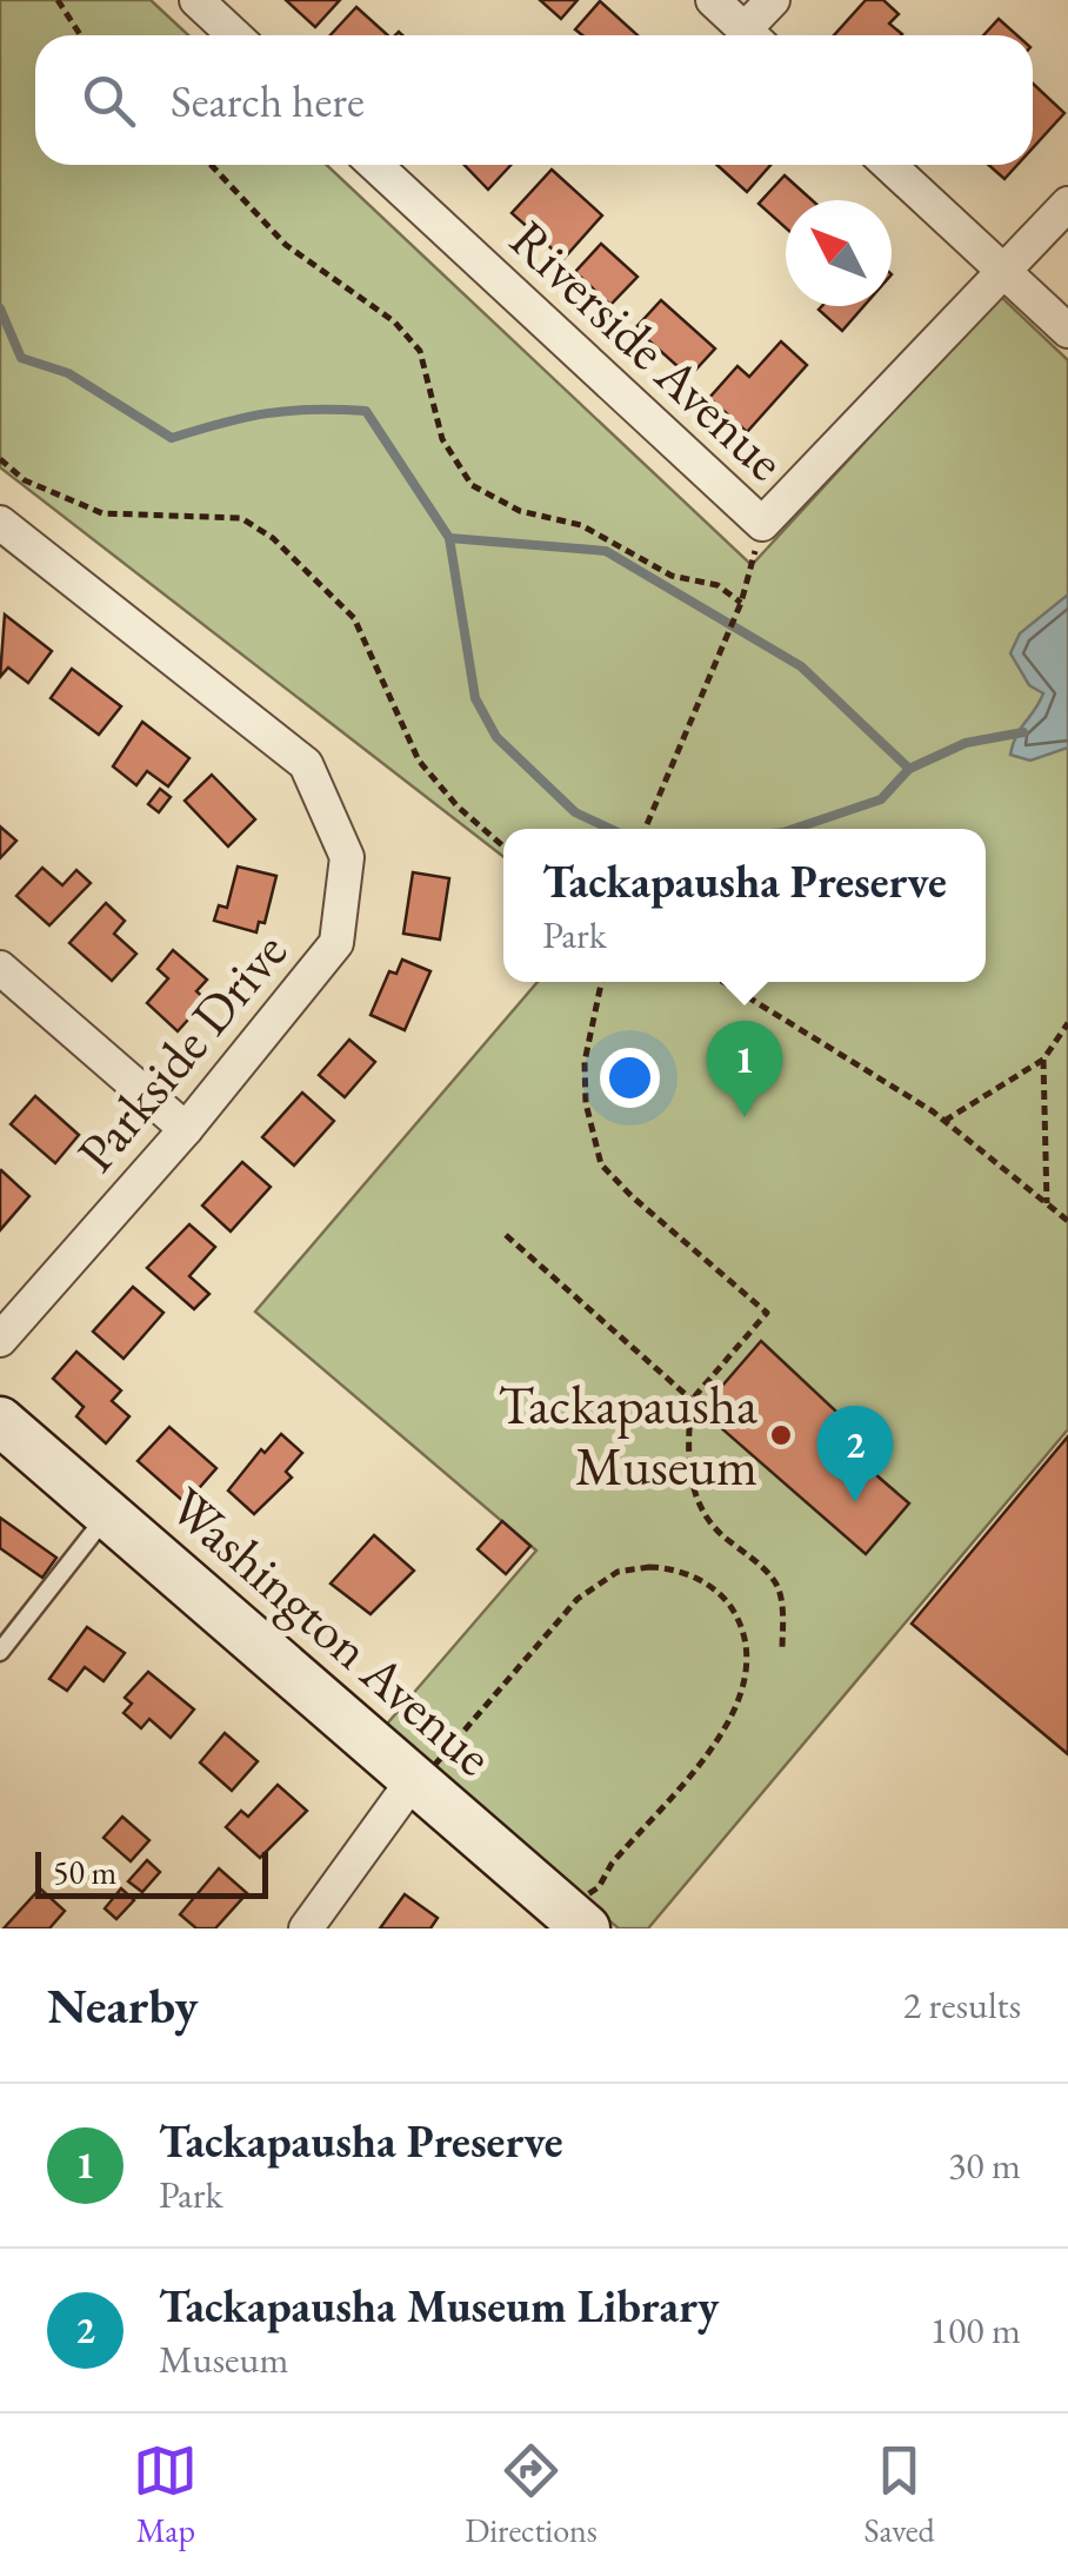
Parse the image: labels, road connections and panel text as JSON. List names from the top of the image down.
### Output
{
  "streets": {
    "street": ["Riverside Avenue", "Parkside Drive", "Washington Avenue"]
  },
  "places": ["Tackapausha Museum"],
  "scale_bar": "50 m",
  "north": "top left",
  "page": {
    "search": "Search here",
    "popup": ["Tackapausha Preserve", "Park"],
    "pins": ["1", "2"],
    "scale": "50 m",
    "heading": ["Nearby", "2 results"],
    "list": [
      {
        "mark": "1",
        "name": "Tackapausha Preserve",
        "note": "Park",
        "value": "30 m"
      },
      {
        "mark": "2",
        "name": "Tackapausha Museum Library",
        "note": "Museum",
        "value": "100 m"
      }
    ],
    "nav": ["Map", "Directions", "Saved"]
  }
}
